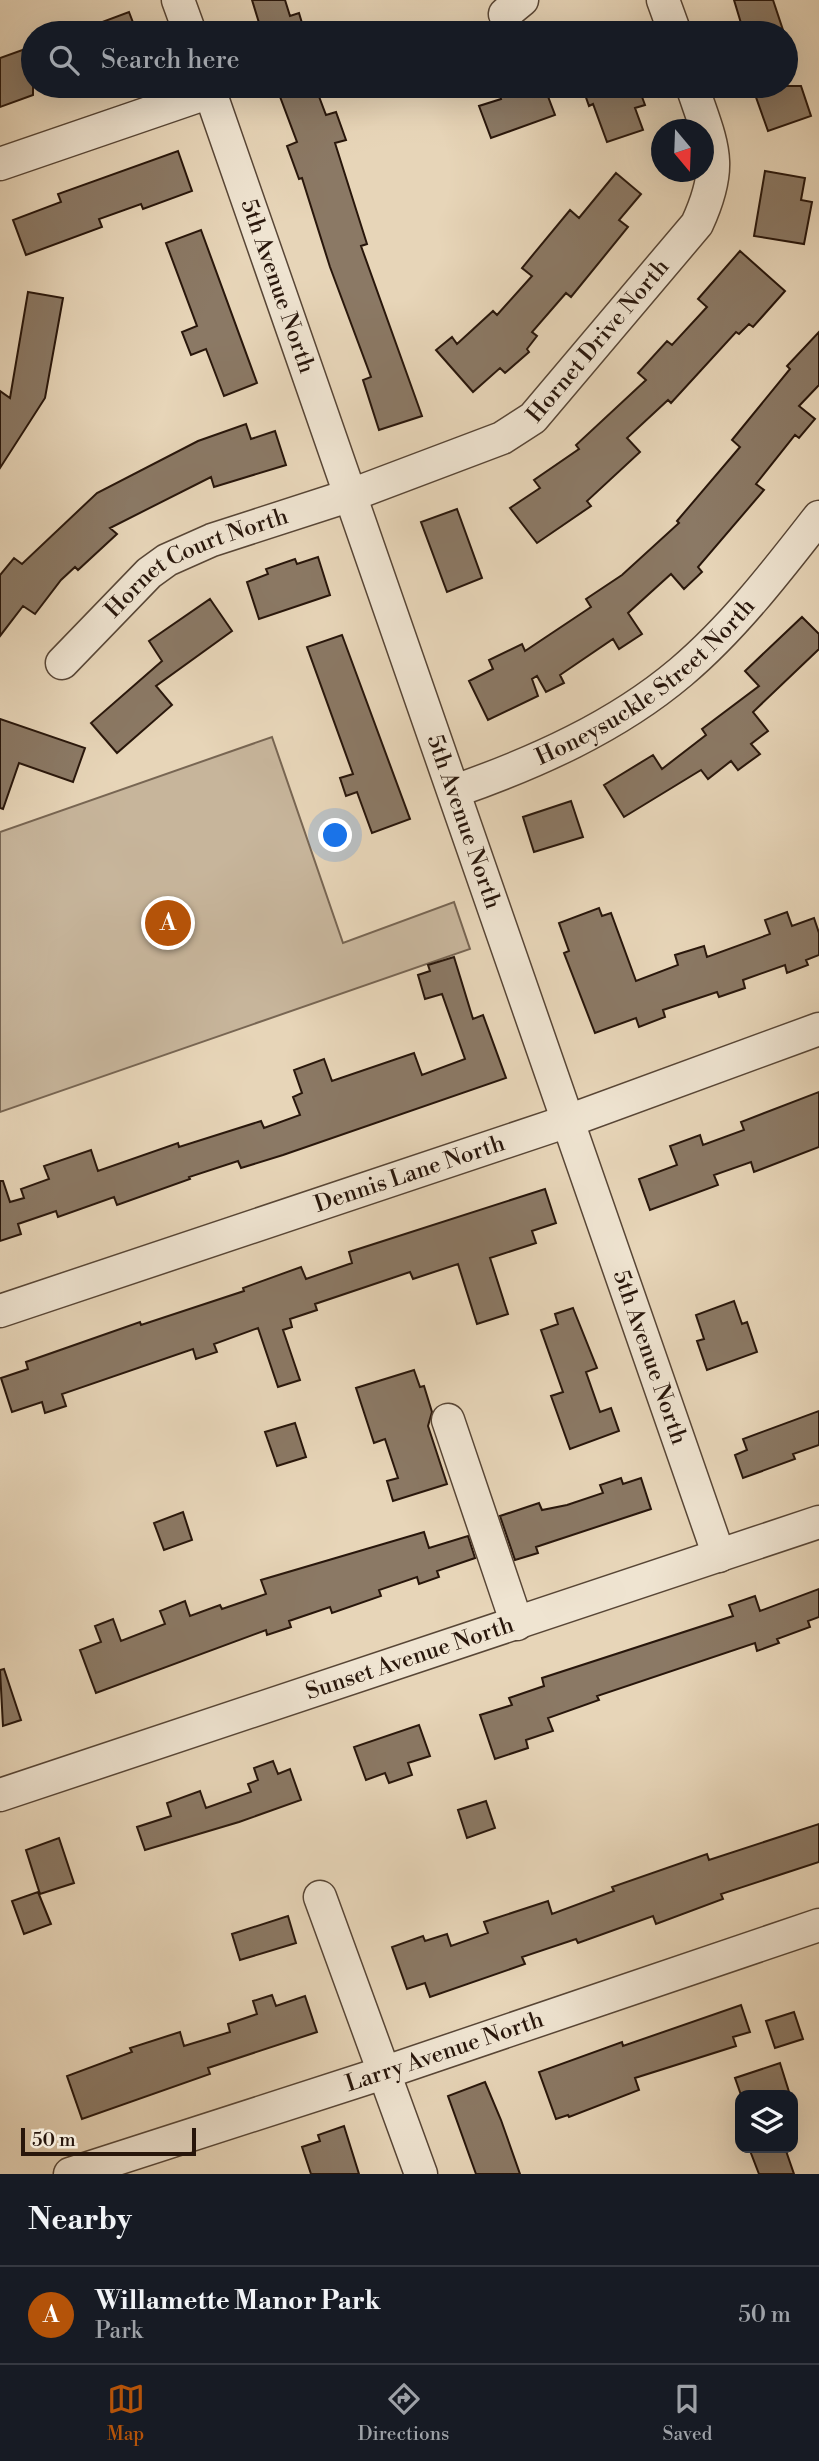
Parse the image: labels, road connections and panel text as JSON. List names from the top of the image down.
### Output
{
  "streets": {
    "street": [
      "5th Avenue North",
      "Hornet Drive North",
      "Hornet Court North",
      "Honeysuckle Street North",
      "Dennis Lane North",
      "Sunset Avenue North",
      "Larry Avenue North"
    ]
  },
  "crossings": [
    ["5th Avenue North", "Hornet Drive North"],
    ["5th Avenue North", "Hornet Court North"],
    ["5th Avenue North", "Honeysuckle Street North"],
    ["5th Avenue North", "Dennis Lane North"],
    ["5th Avenue North", "Sunset Avenue North"],
    ["Hornet Drive North", "Hornet Court North"]
  ],
  "scale_bar": "50 m",
  "north": "bottom",
  "page": {
    "search": "Search here",
    "pins": "A",
    "scale": "50 m",
    "heading": "Nearby",
    "list": [
      {
        "mark": "A",
        "name": "Willamette Manor Park",
        "note": "Park",
        "value": "50 m"
      }
    ],
    "nav": ["Map", "Directions", "Saved"]
  }
}
